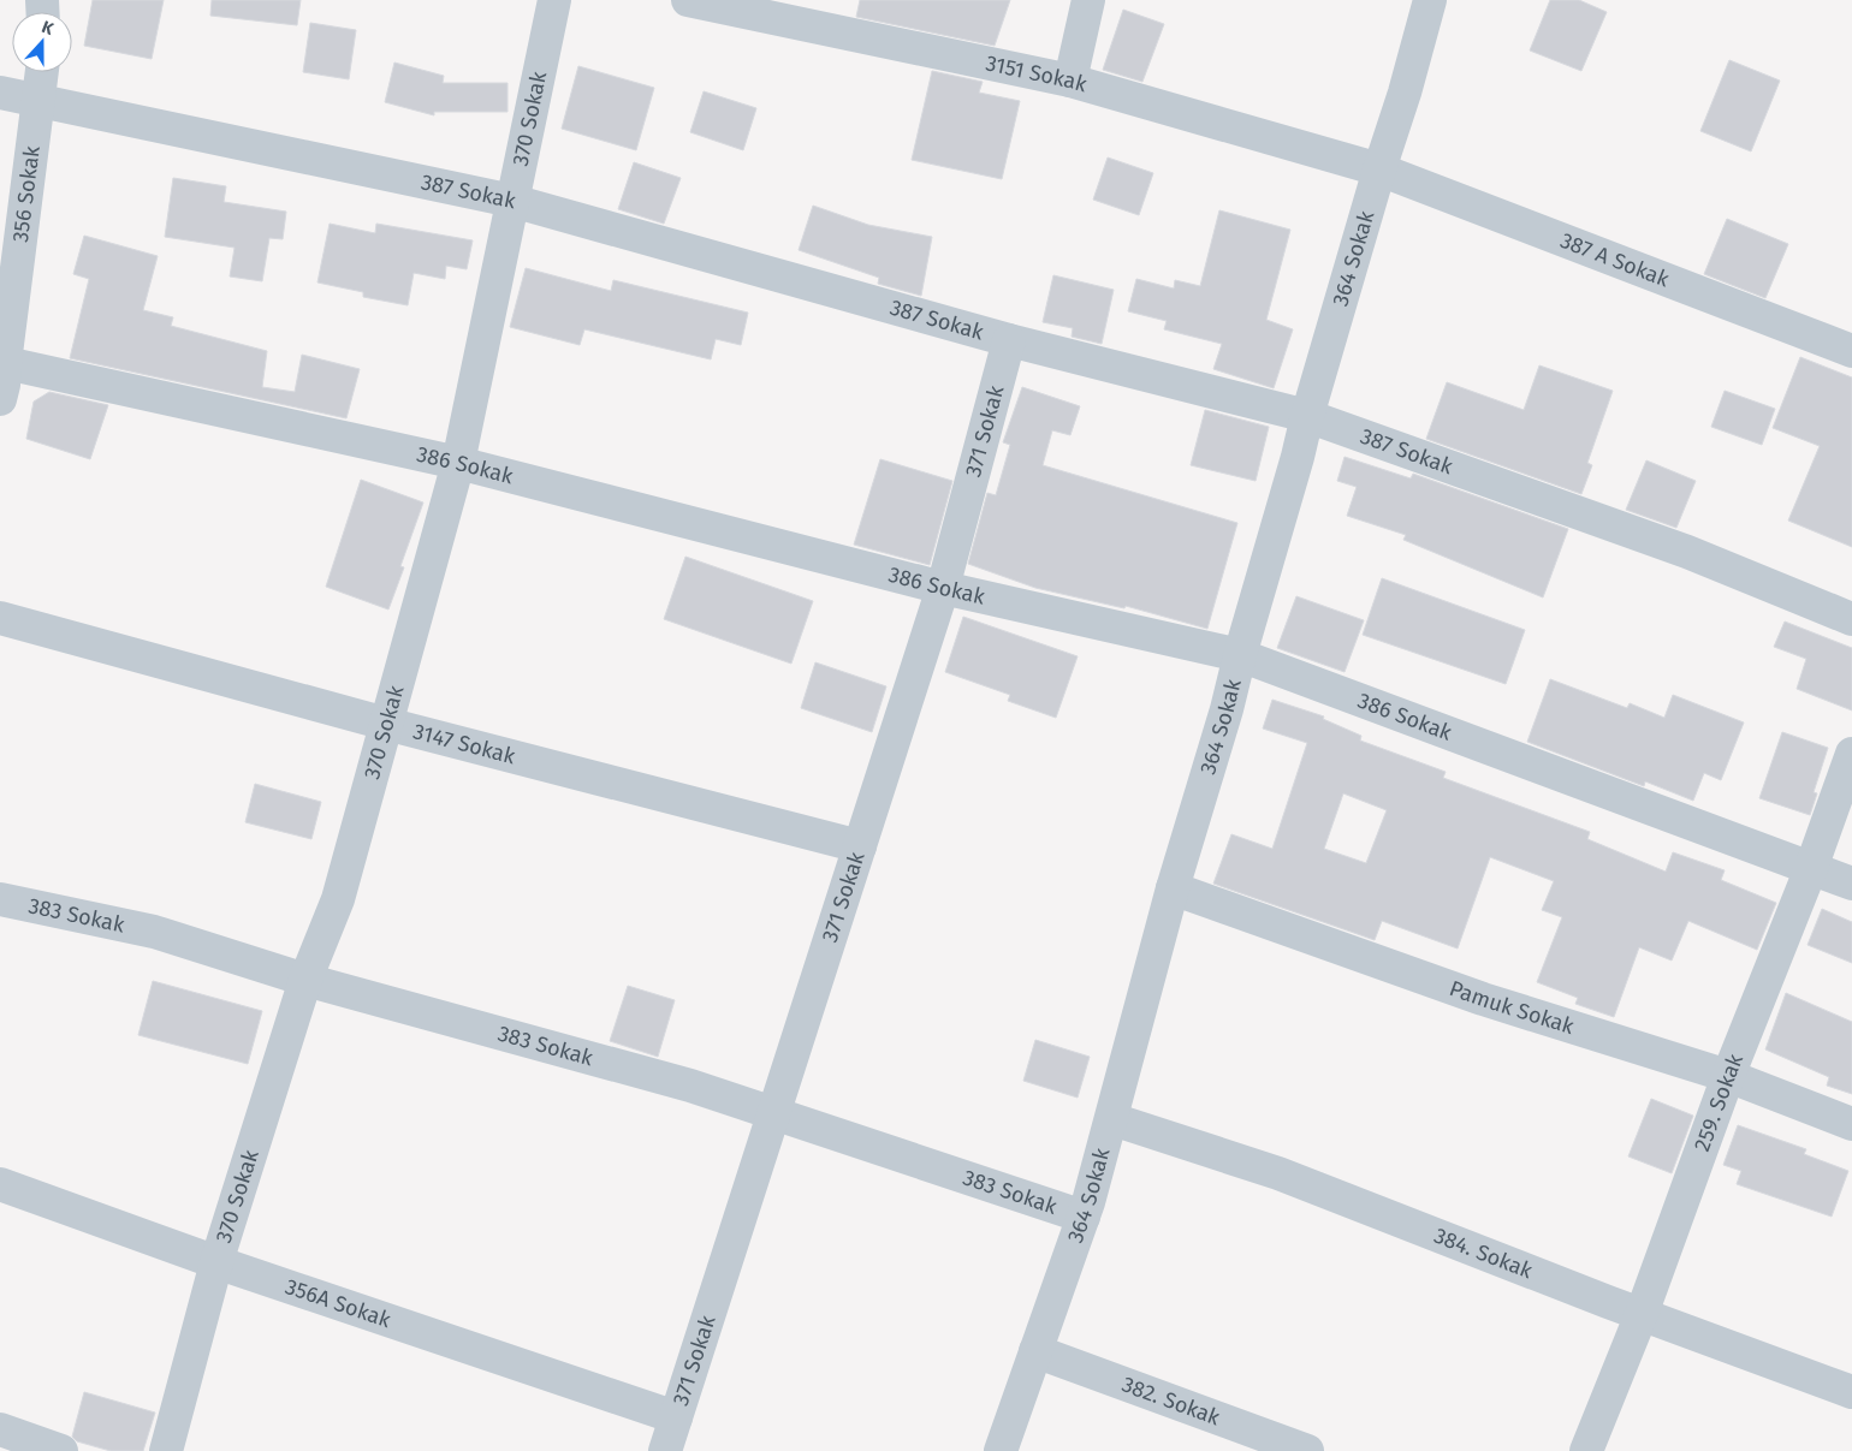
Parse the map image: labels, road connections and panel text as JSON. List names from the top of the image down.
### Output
{
  "streets": {
    "street": [
      "3151 Sokak",
      "370 Sokak",
      "387 Sokak",
      "356 Sokak",
      "364 Sokak",
      "387 A Sokak",
      "371 Sokak",
      "386 Sokak",
      "3147 Sokak",
      "383 Sokak",
      "Pamuk Sokak",
      "259. Sokak",
      "384. Sokak",
      "356A Sokak",
      "382. Sokak"
    ]
  },
  "crossings": [
    ["3151 Sokak", "364 Sokak"],
    ["3151 Sokak", "387 A Sokak"],
    ["370 Sokak", "387 Sokak"],
    ["370 Sokak", "386 Sokak"],
    ["370 Sokak", "3147 Sokak"],
    ["370 Sokak", "383 Sokak"],
    ["370 Sokak", "356A Sokak"],
    ["387 Sokak", "356 Sokak"],
    ["387 Sokak", "364 Sokak"],
    ["387 Sokak", "371 Sokak"],
    ["356 Sokak", "386 Sokak"],
    ["364 Sokak", "387 A Sokak"],
    ["364 Sokak", "386 Sokak"],
    ["364 Sokak", "383 Sokak"],
    ["364 Sokak", "Pamuk Sokak"],
    ["364 Sokak", "384. Sokak"],
    ["364 Sokak", "382. Sokak"],
    ["371 Sokak", "386 Sokak"],
    ["371 Sokak", "3147 Sokak"],
    ["371 Sokak", "383 Sokak"],
    ["371 Sokak", "356A Sokak"],
    ["386 Sokak", "259. Sokak"],
    ["Pamuk Sokak", "259. Sokak"],
    ["259. Sokak", "384. Sokak"]
  ],
  "north": "top"
}
